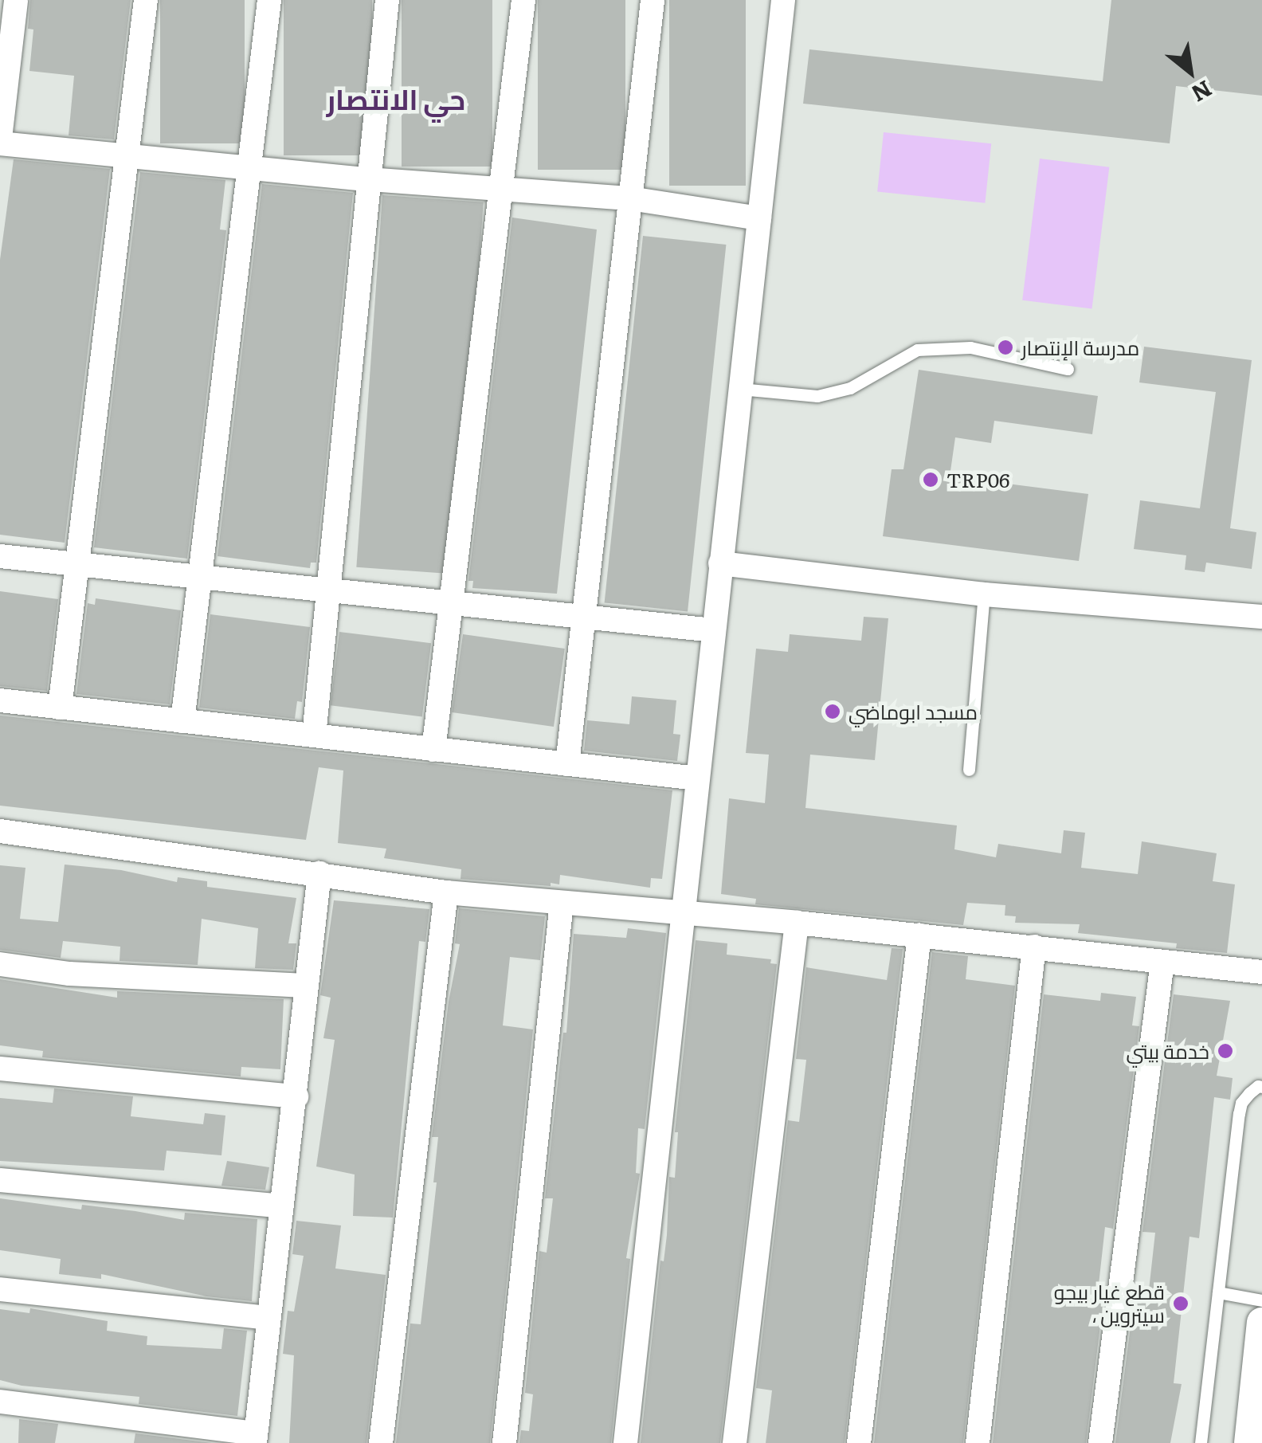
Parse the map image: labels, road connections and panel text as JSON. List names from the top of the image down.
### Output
{
  "districts": ["حي الانتصار"],
  "places": [
    "مدرسة الإنتصار",
    "TRP06",
    "مسجد ابوماضي",
    "خدمة بيتي",
    "قطع غيار بيجو ، سيتروين"
  ],
  "north": "bottom right"
}
